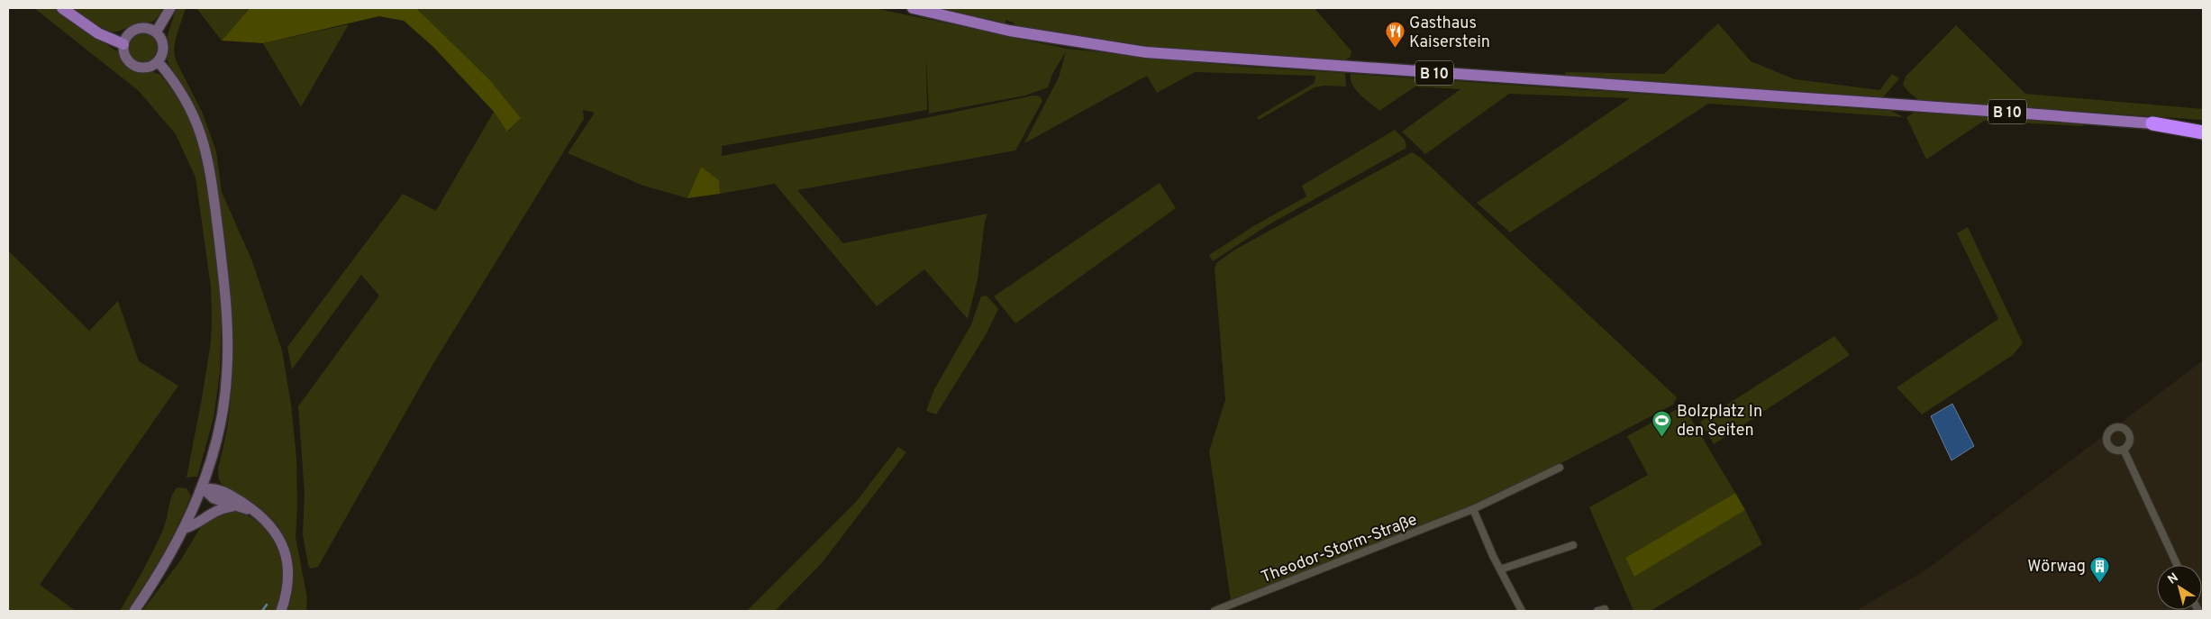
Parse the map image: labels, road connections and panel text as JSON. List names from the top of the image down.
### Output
{
  "streets": {
    "highway": ["B 10"],
    "street": ["Theodor-Storm-Straße"]
  },
  "places": {
    "restaurant": ["Gasthaus Kaiserstein"],
    "sports": ["Bolzplatz In den Seiten"],
    "building": ["Wörwag"]
  },
  "north": "top left"
}
